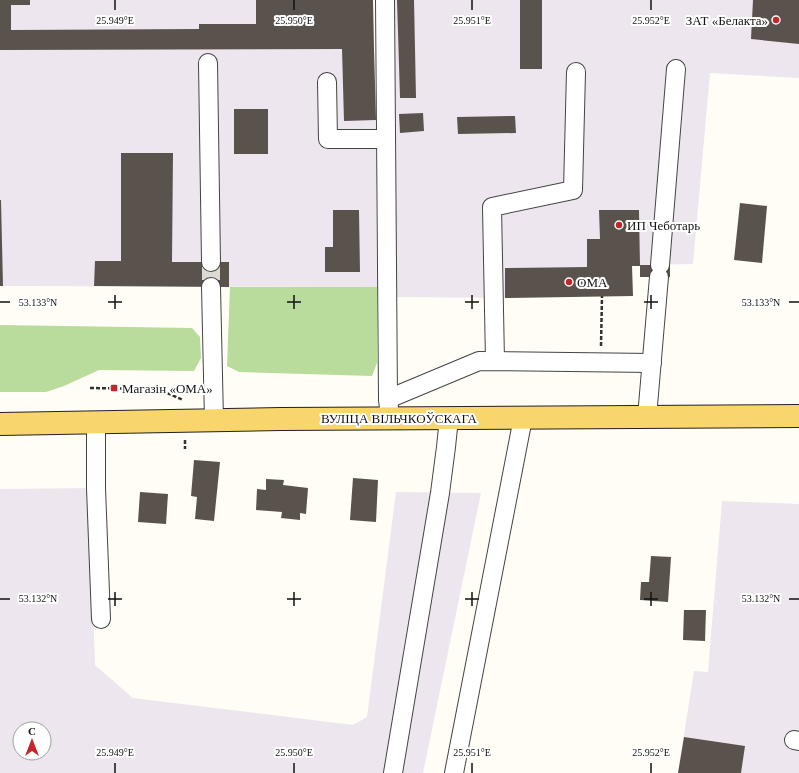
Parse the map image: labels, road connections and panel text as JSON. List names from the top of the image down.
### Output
{
  "streets": {
    "main road": ["ВУЛІЦА ВІЛЬЧКОЎСКАГА"]
  },
  "places": {
    "other": ["ЗАТ «Белакта»", "ИП Чеботарь", "ОМА"],
    "transit": ["Магазін «ОМА»"]
  },
  "north": "top",
  "coordinates": [
    "25.949°E",
    "25.950°E",
    "25.951°E",
    "25.952°E",
    "53.133°N",
    "53.132°N"
  ]
}
